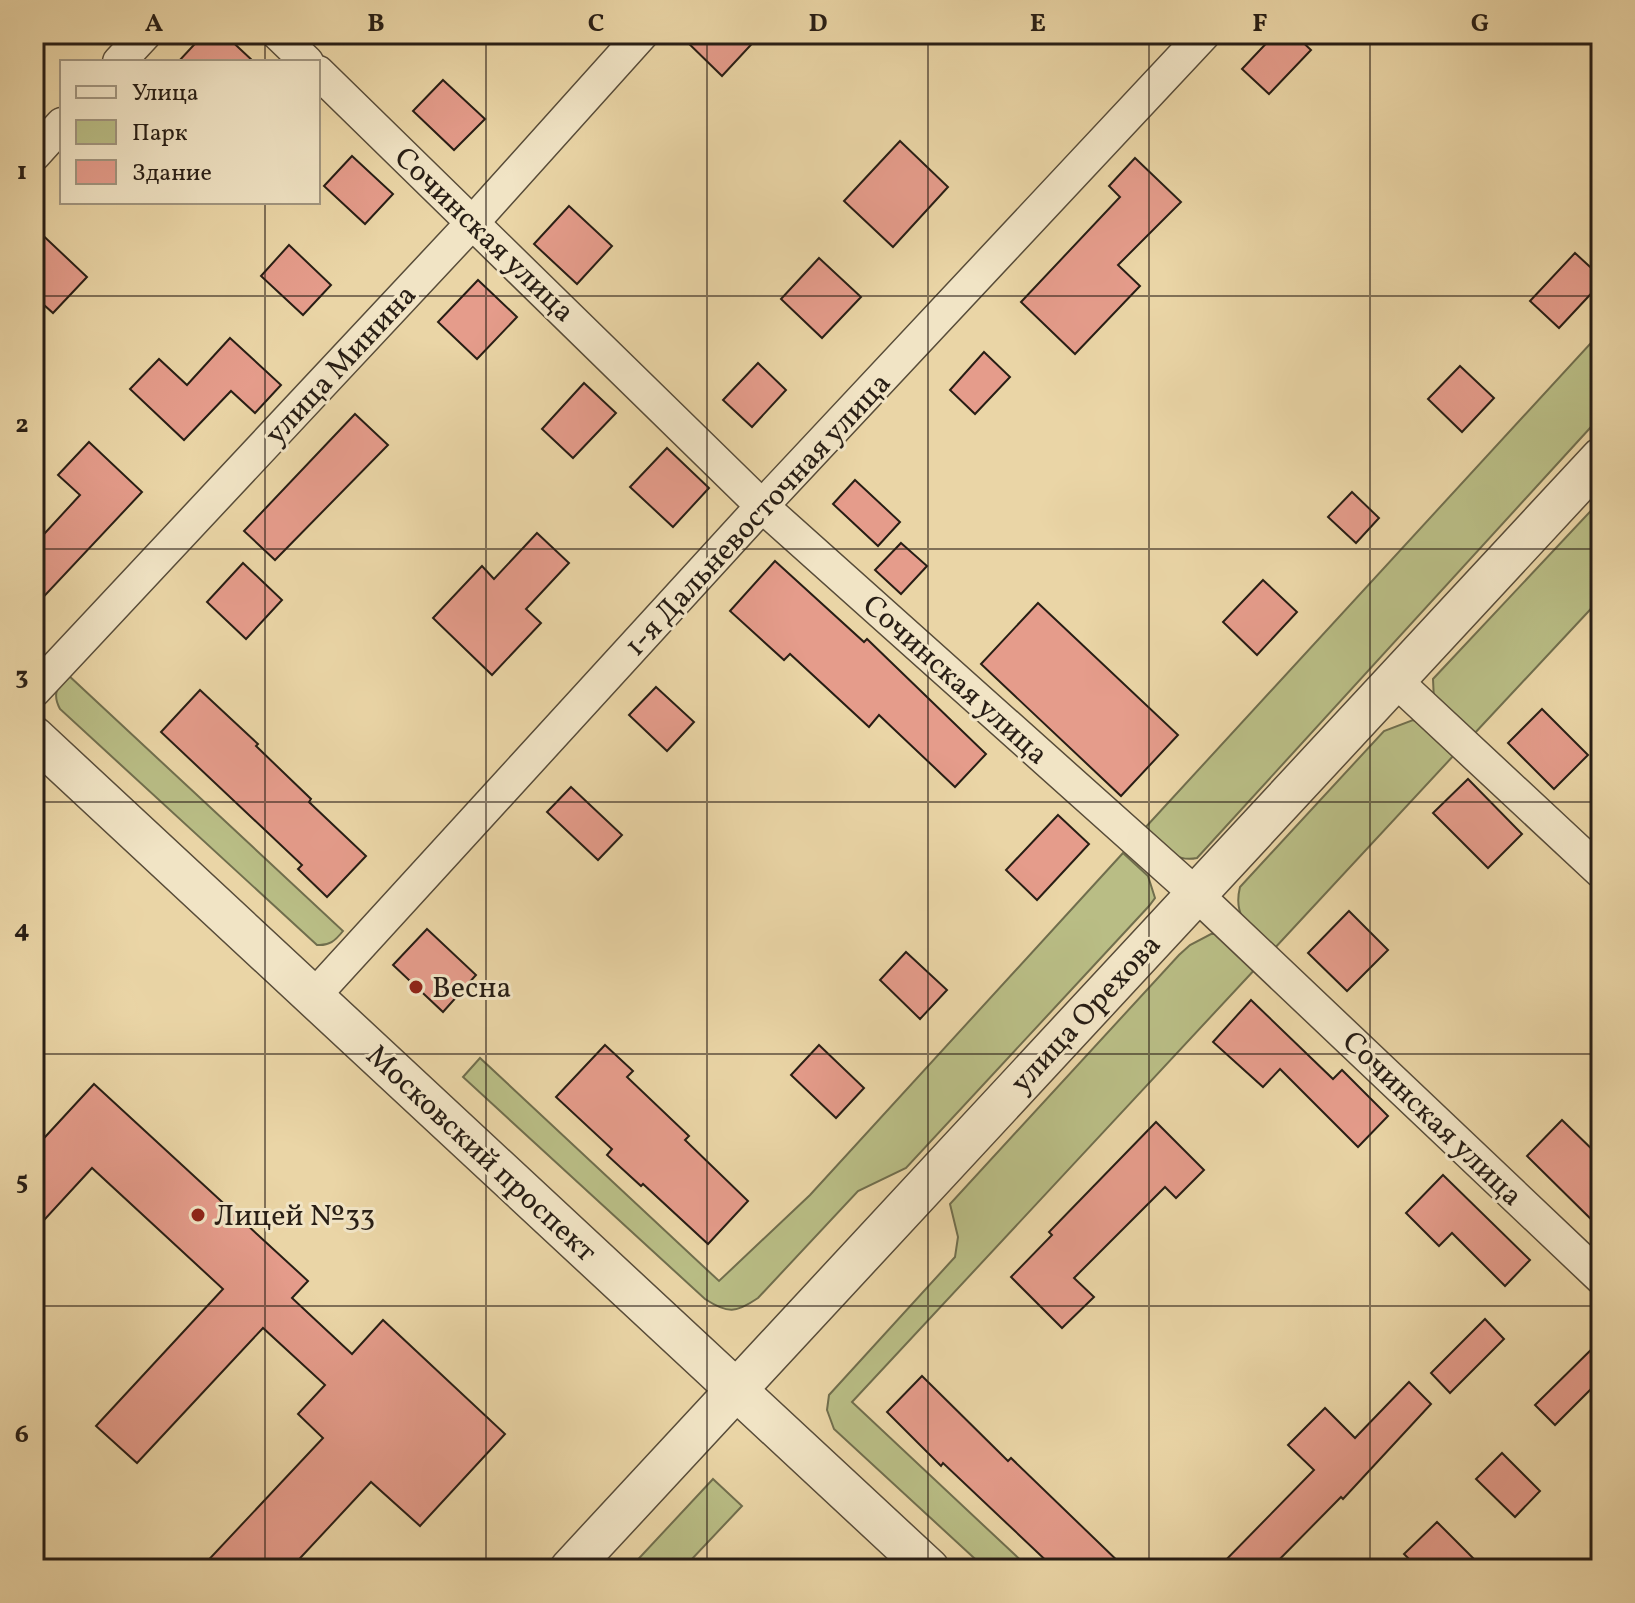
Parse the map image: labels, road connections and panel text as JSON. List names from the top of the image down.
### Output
{
  "streets": {
    "street": [
      "Сочинская улица",
      "улица Минина",
      "1-я Дальневосточная улица",
      "улица Орехова",
      "Московский проспект"
    ]
  },
  "crossings": [
    ["Сочинская улица", "улица Минина"],
    ["Сочинская улица", "1-я Дальневосточная улица"],
    ["Сочинская улица", "улица Орехова"],
    ["1-я Дальневосточная улица", "Московский проспект"],
    ["улица Орехова", "Московский проспект"]
  ],
  "places": ["Весна", "Лицей №33"],
  "legend": ["Улица", "Парк", "Здание"],
  "grid": {
    "columns": [
      "A",
      "B",
      "C",
      "D",
      "E",
      "F",
      "G"
    ],
    "rows": [
      "1",
      "2",
      "3",
      "4",
      "5",
      "6"
    ]
  }
}
